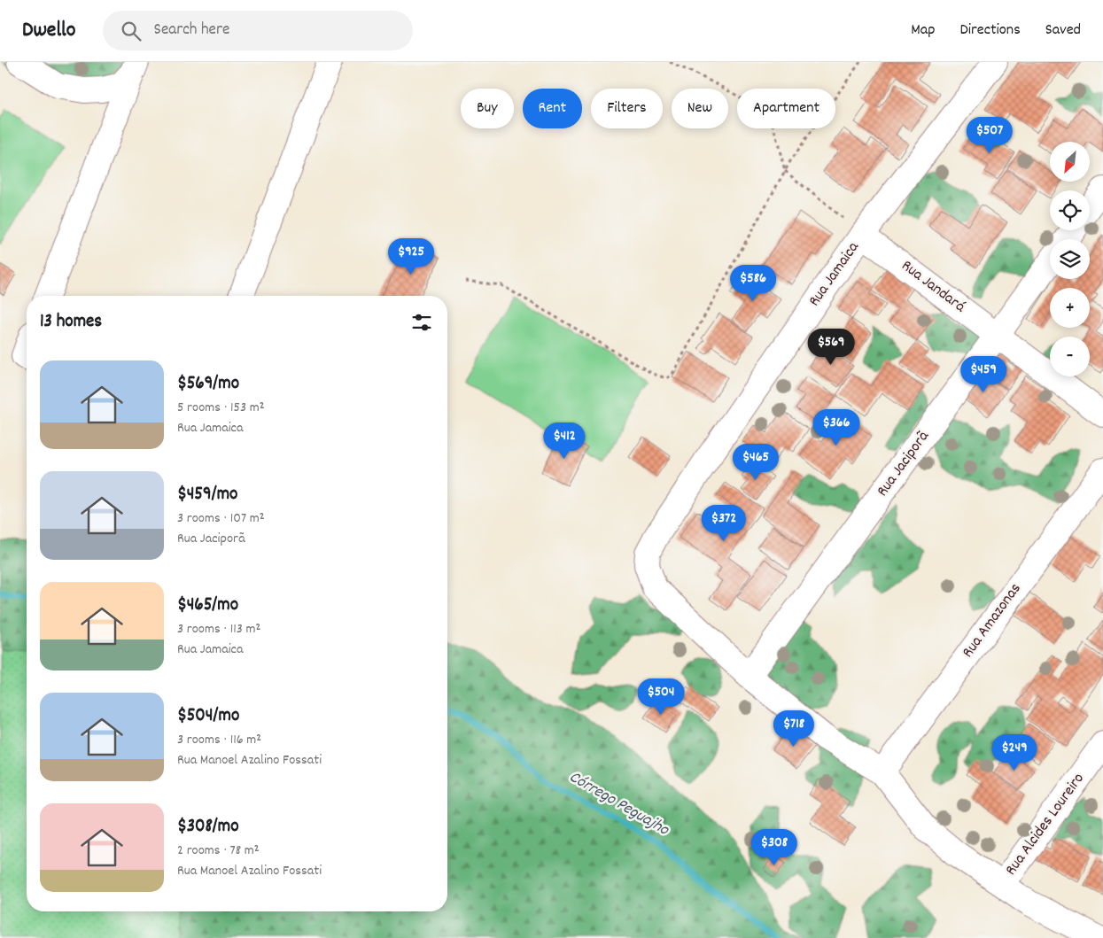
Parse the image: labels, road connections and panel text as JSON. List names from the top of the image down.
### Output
{
  "streets": {
    "street": [
      "Rua Jamaica",
      "Rua Jandará",
      "Rua Jaciporã",
      "Rua Amazonas",
      "Rua Alcides Loureiro"
    ]
  },
  "crossings": [
    ["Rua Jamaica", "Rua Jandará"],
    ["Rua Jamaica", "Rua Jaciporã"],
    ["Rua Jandará", "Rua Jaciporã"]
  ],
  "water": ["Córrego Peguajho"],
  "north": "bottom left",
  "page": {
    "header": "Dwello",
    "search": "Search here",
    "nav": ["Map", "Directions", "Saved"],
    "chip": [
      "Buy",
      "Rent",
      "Filters",
      "New",
      "Apartment"
    ],
    "price": [
      "$507",
      "$925",
      "$586",
      "$569",
      "$459",
      "$366",
      "$412",
      "$465",
      "$372",
      "$504",
      "$718",
      "$249",
      "$308"
    ],
    "map_buttons": ["+", "−"],
    "heading": "13 homes",
    "list": [
      {
        "name": "$569/mo",
        "note": "5 rooms · 153 m² · Rua Jamaica"
      },
      {
        "name": "$459/mo",
        "note": "3 rooms · 107 m² · Rua Jaciporã"
      },
      {
        "name": "$465/mo",
        "note": "3 rooms · 113 m² · Rua Jamaica"
      },
      {
        "name": "$504/mo",
        "note": "3 rooms · 116 m² · Rua Manoel Azalino Fossati"
      },
      {
        "name": "$308/mo",
        "note": "2 rooms · 78 m² · Rua Manoel Azalino Fossati"
      }
    ]
  }
}
